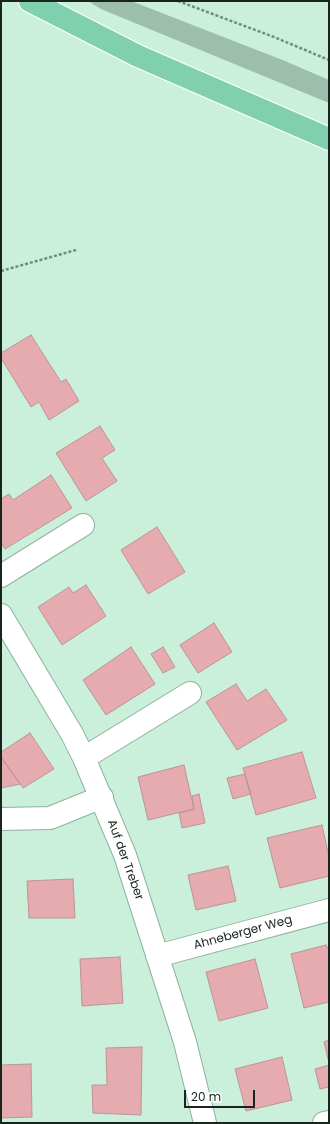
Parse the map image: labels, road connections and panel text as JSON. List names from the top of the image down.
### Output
{
  "streets": {
    "street": ["Auf der Treber", "Ahneberger Weg"]
  },
  "crossings": [
    ["Auf der Treber", "Ahneberger Weg"]
  ],
  "scale_bar": "20 m"
}
